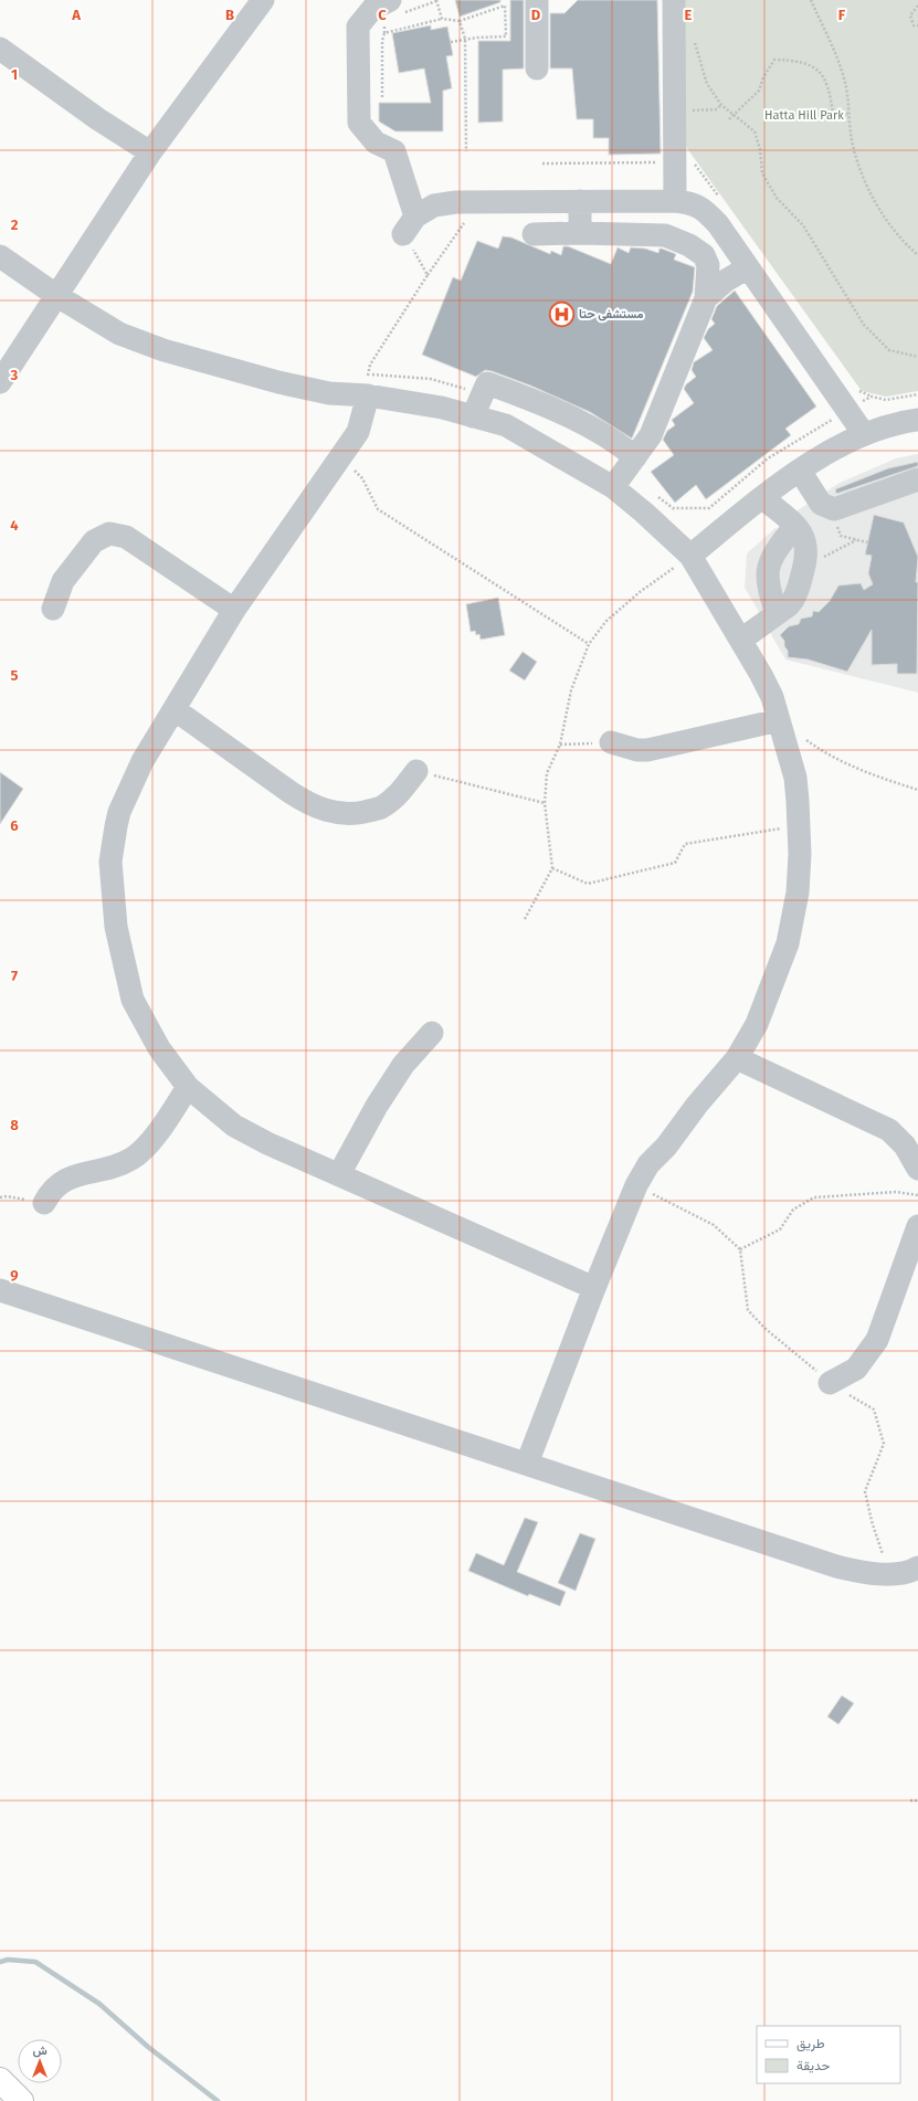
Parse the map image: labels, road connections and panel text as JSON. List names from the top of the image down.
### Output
{
  "parks": ["Hatta Hill Park"],
  "places": {
    "hospital": ["مستشفى حتا"]
  },
  "legend": ["طريق", "حديقة"],
  "north": "top",
  "grid": {
    "columns": [
      "A",
      "B",
      "C",
      "D",
      "E",
      "F"
    ],
    "rows": [
      "1",
      "2",
      "3",
      "4",
      "5",
      "6",
      "7",
      "8",
      "9"
    ]
  }
}
